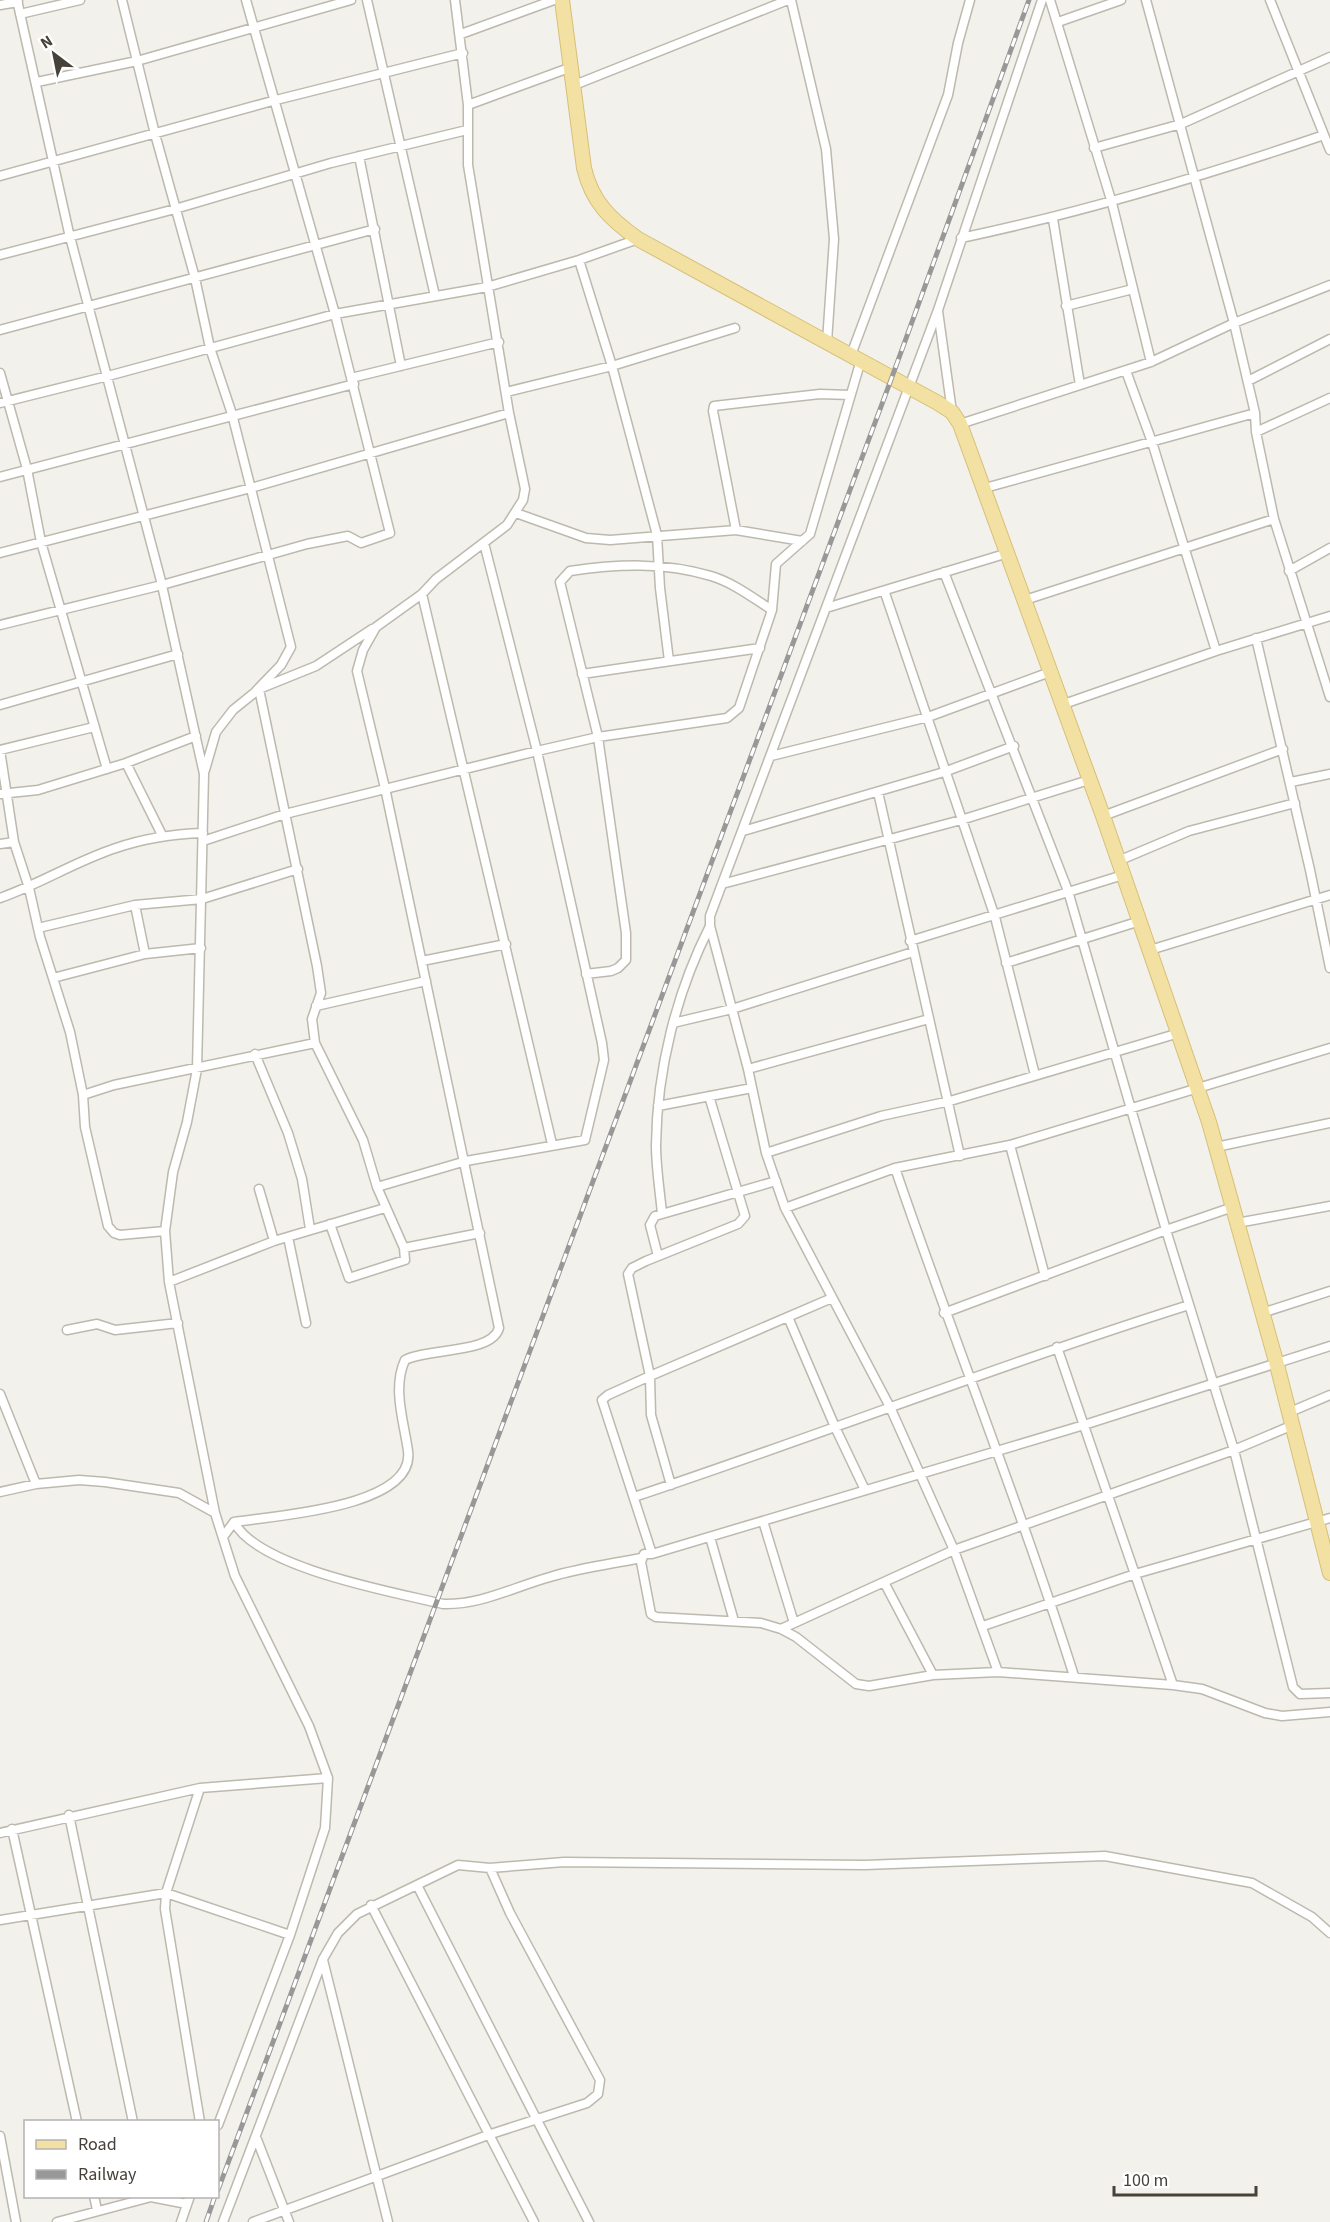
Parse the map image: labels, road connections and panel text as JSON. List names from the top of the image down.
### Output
{
  "legend": ["Road", "Railway"],
  "scale_bar": "100 m",
  "north": "top left"
}
